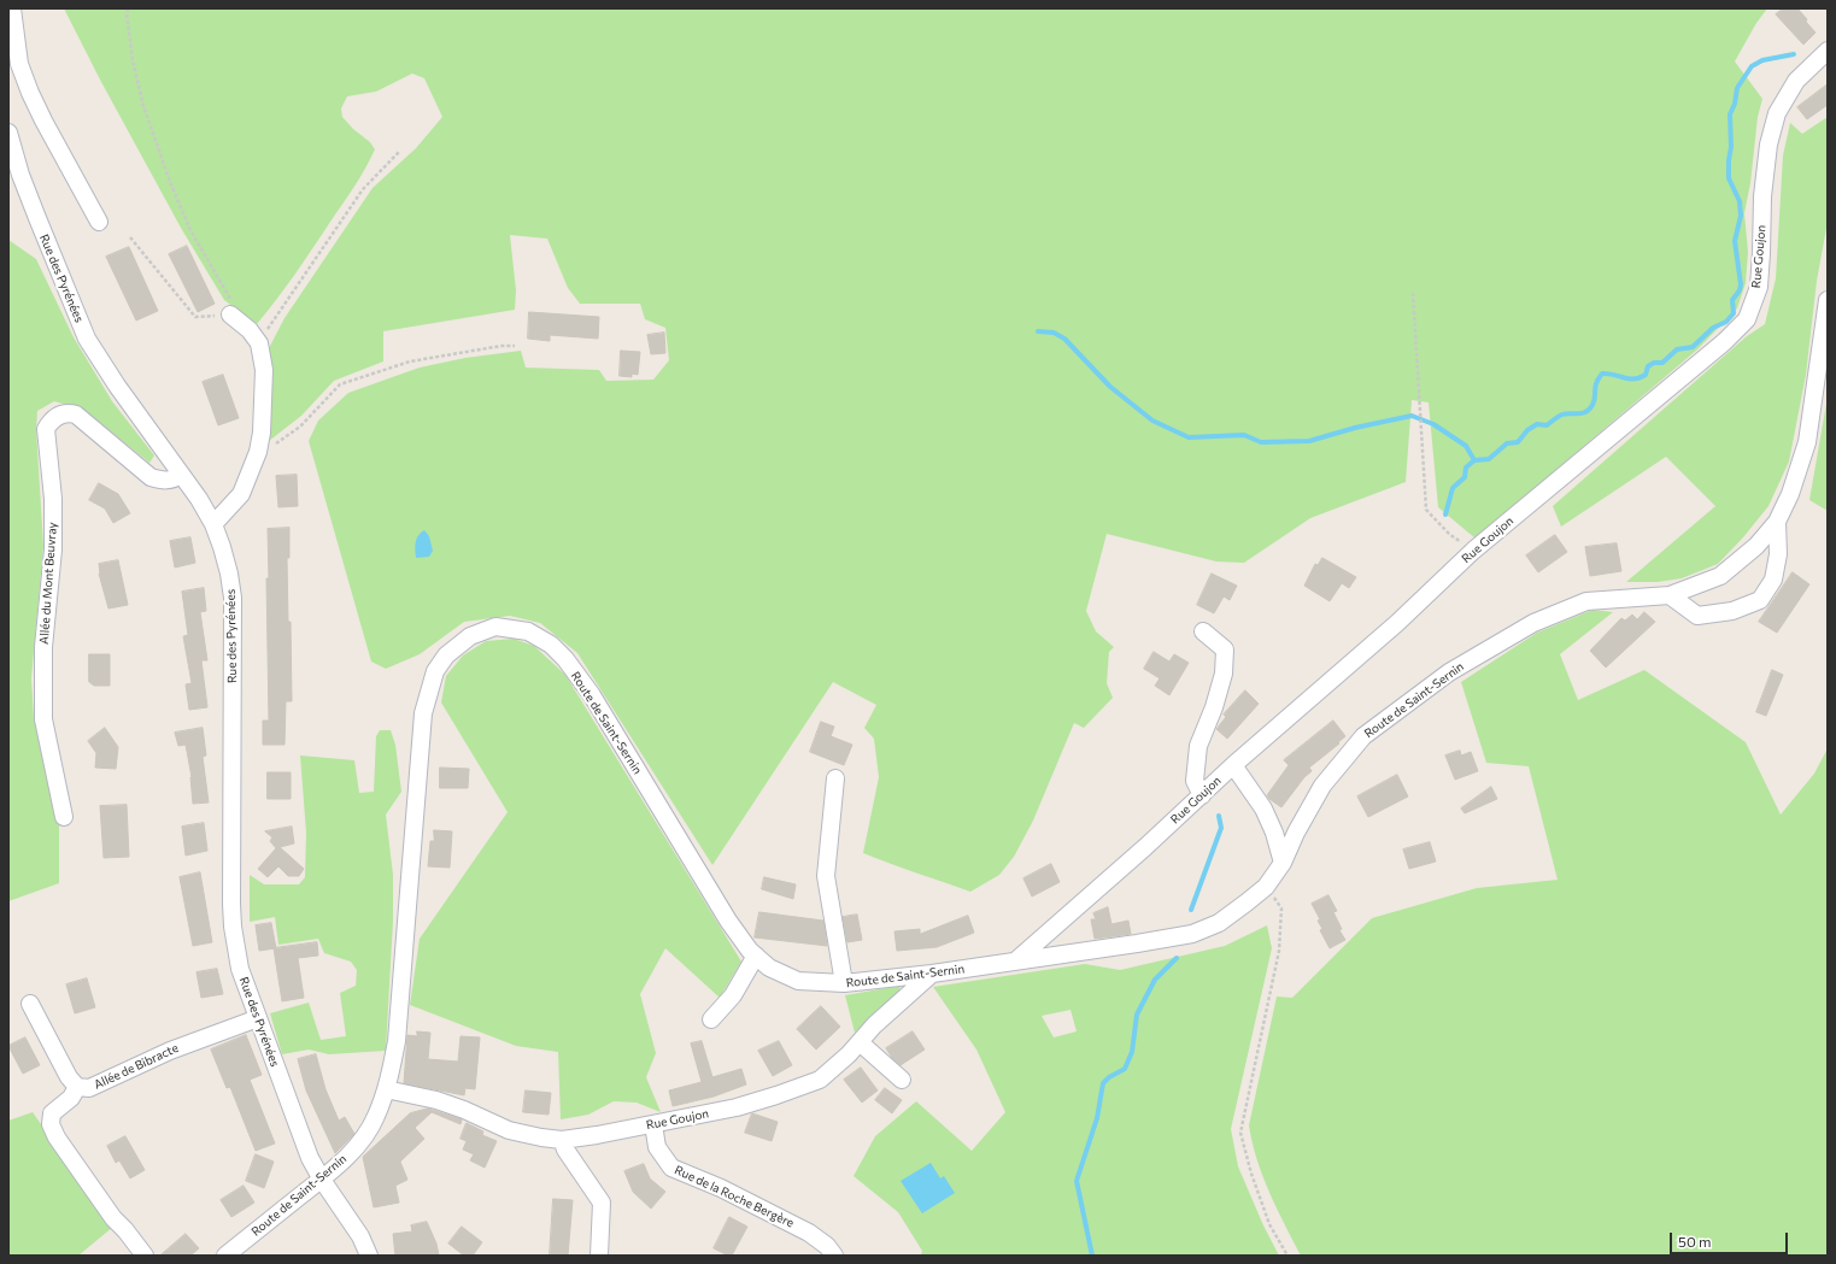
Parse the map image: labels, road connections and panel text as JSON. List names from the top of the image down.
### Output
{
  "streets": {
    "street": [
      "Rue Goujon",
      "Rue des Pyrénées",
      "Allée du Mont Beuvray",
      "Route de Saint-Sernin",
      "Allée de Bibracte",
      "Rue de la Roche Bergère"
    ]
  },
  "crossings": [
    ["Rue Goujon", "Route de Saint-Sernin"],
    ["Rue Goujon", "Rue de la Roche Bergère"],
    ["Rue des Pyrénées", "Allée du Mont Beuvray"],
    ["Rue des Pyrénées", "Route de Saint-Sernin"],
    ["Rue des Pyrénées", "Allée de Bibracte"]
  ],
  "scale_bar": "50 m"
}
